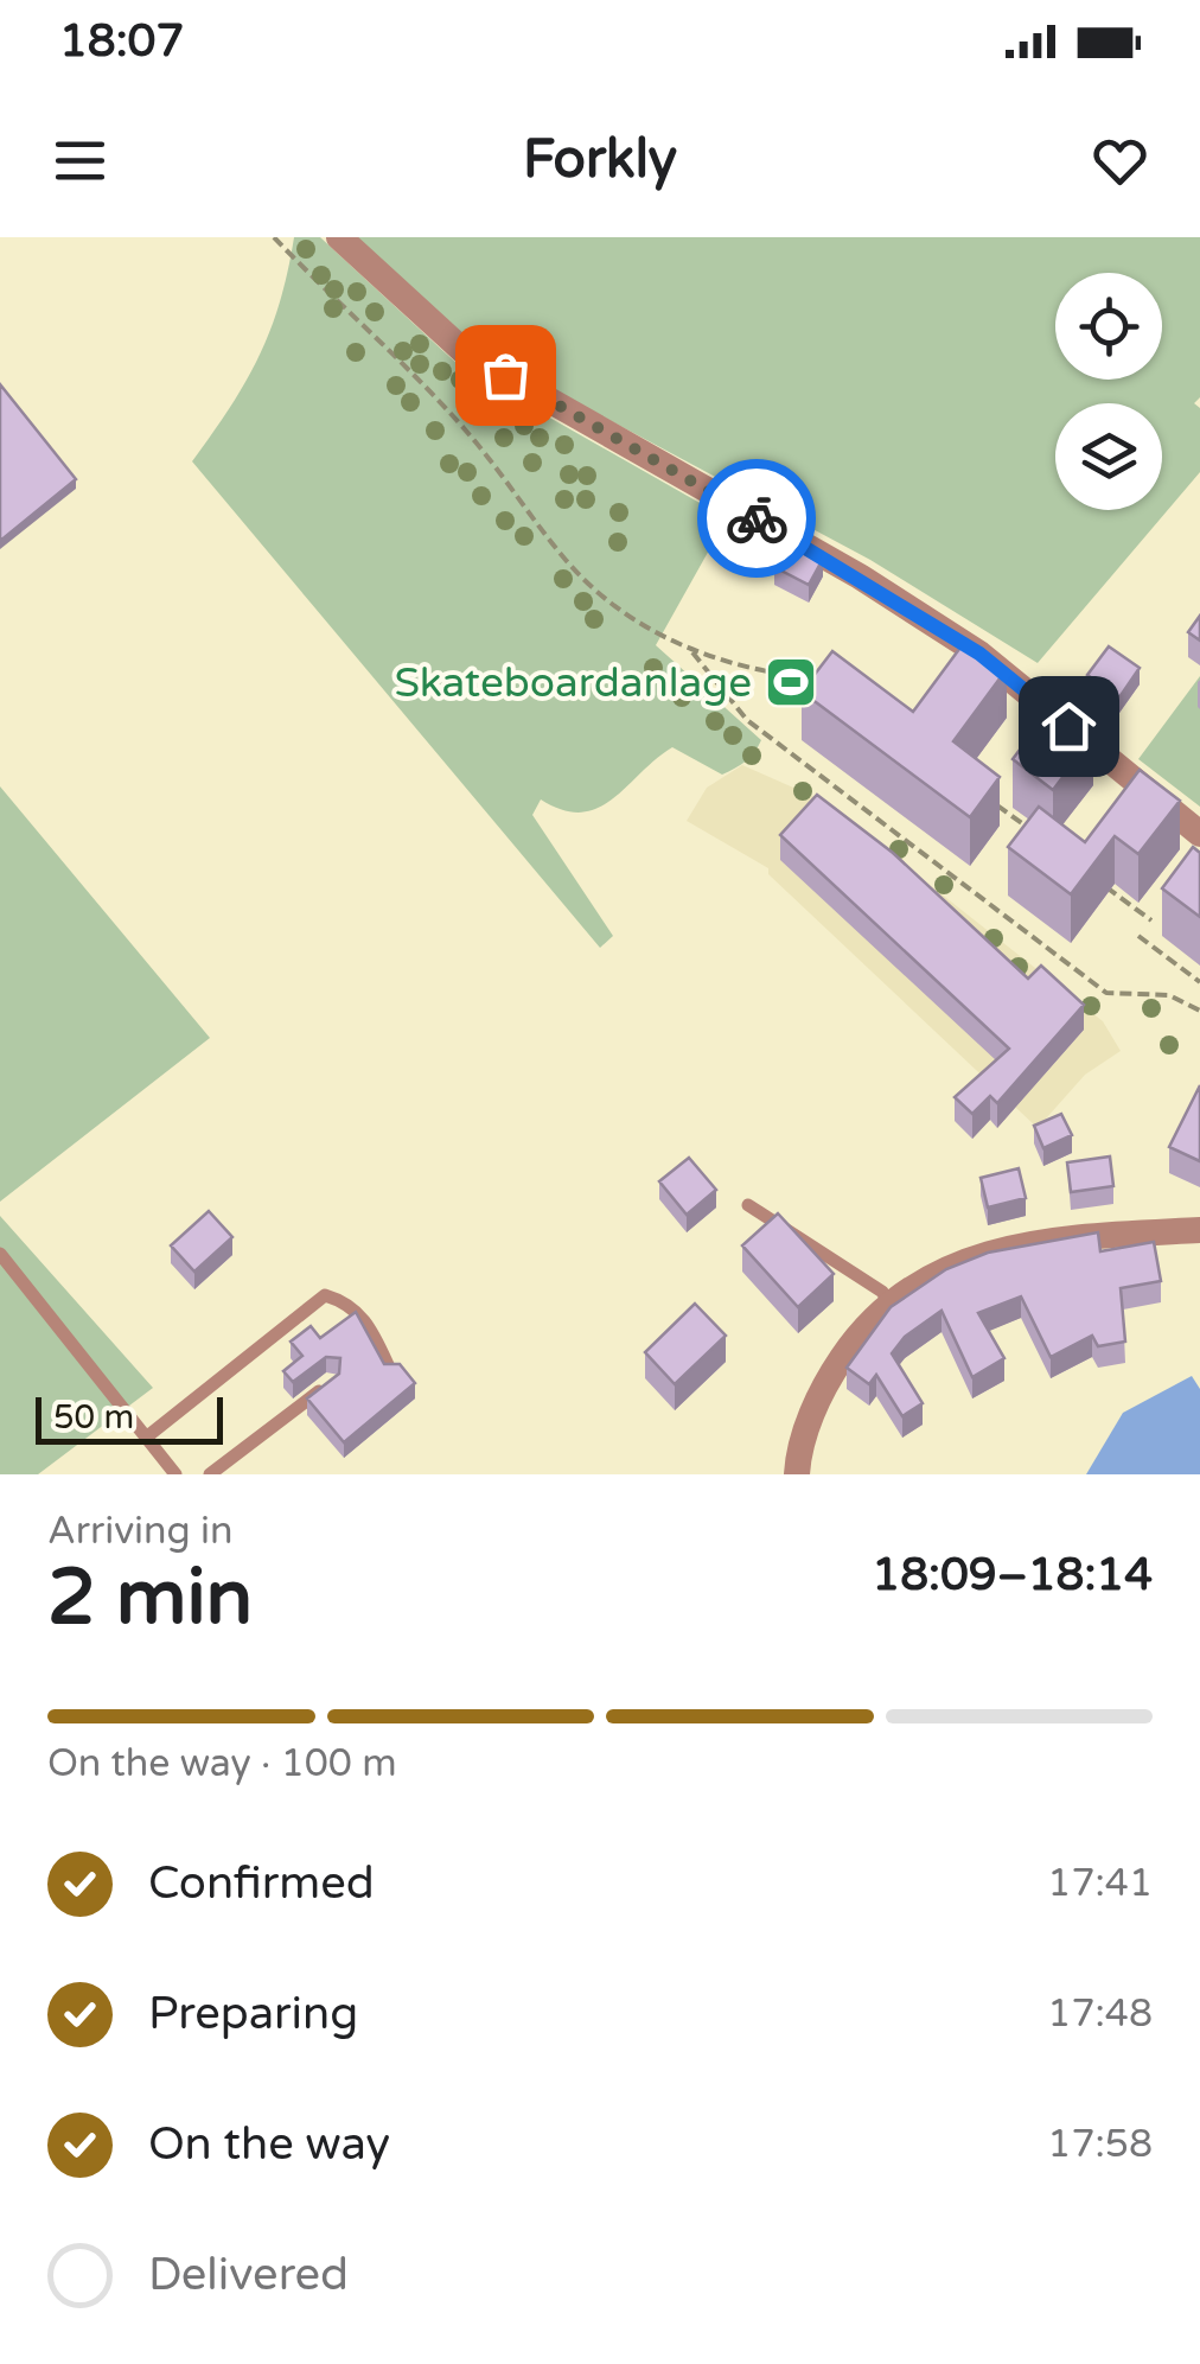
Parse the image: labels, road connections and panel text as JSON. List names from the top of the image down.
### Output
{
  "places": {
    "sports": ["Skateboardanlage"]
  },
  "scale_bar": "50 m",
  "page": {
    "status": "18:07",
    "header": "Forkly",
    "scale": "50 m",
    "heading": ["2 min", "Arriving in", "18:09–18:14"],
    "bar": "On the way · 100 m",
    "list": [
      ["Confirmed", "17:41"],
      ["Preparing", "17:48"],
      ["On the way", "17:58"],
      "Delivered"
    ]
  }
}
